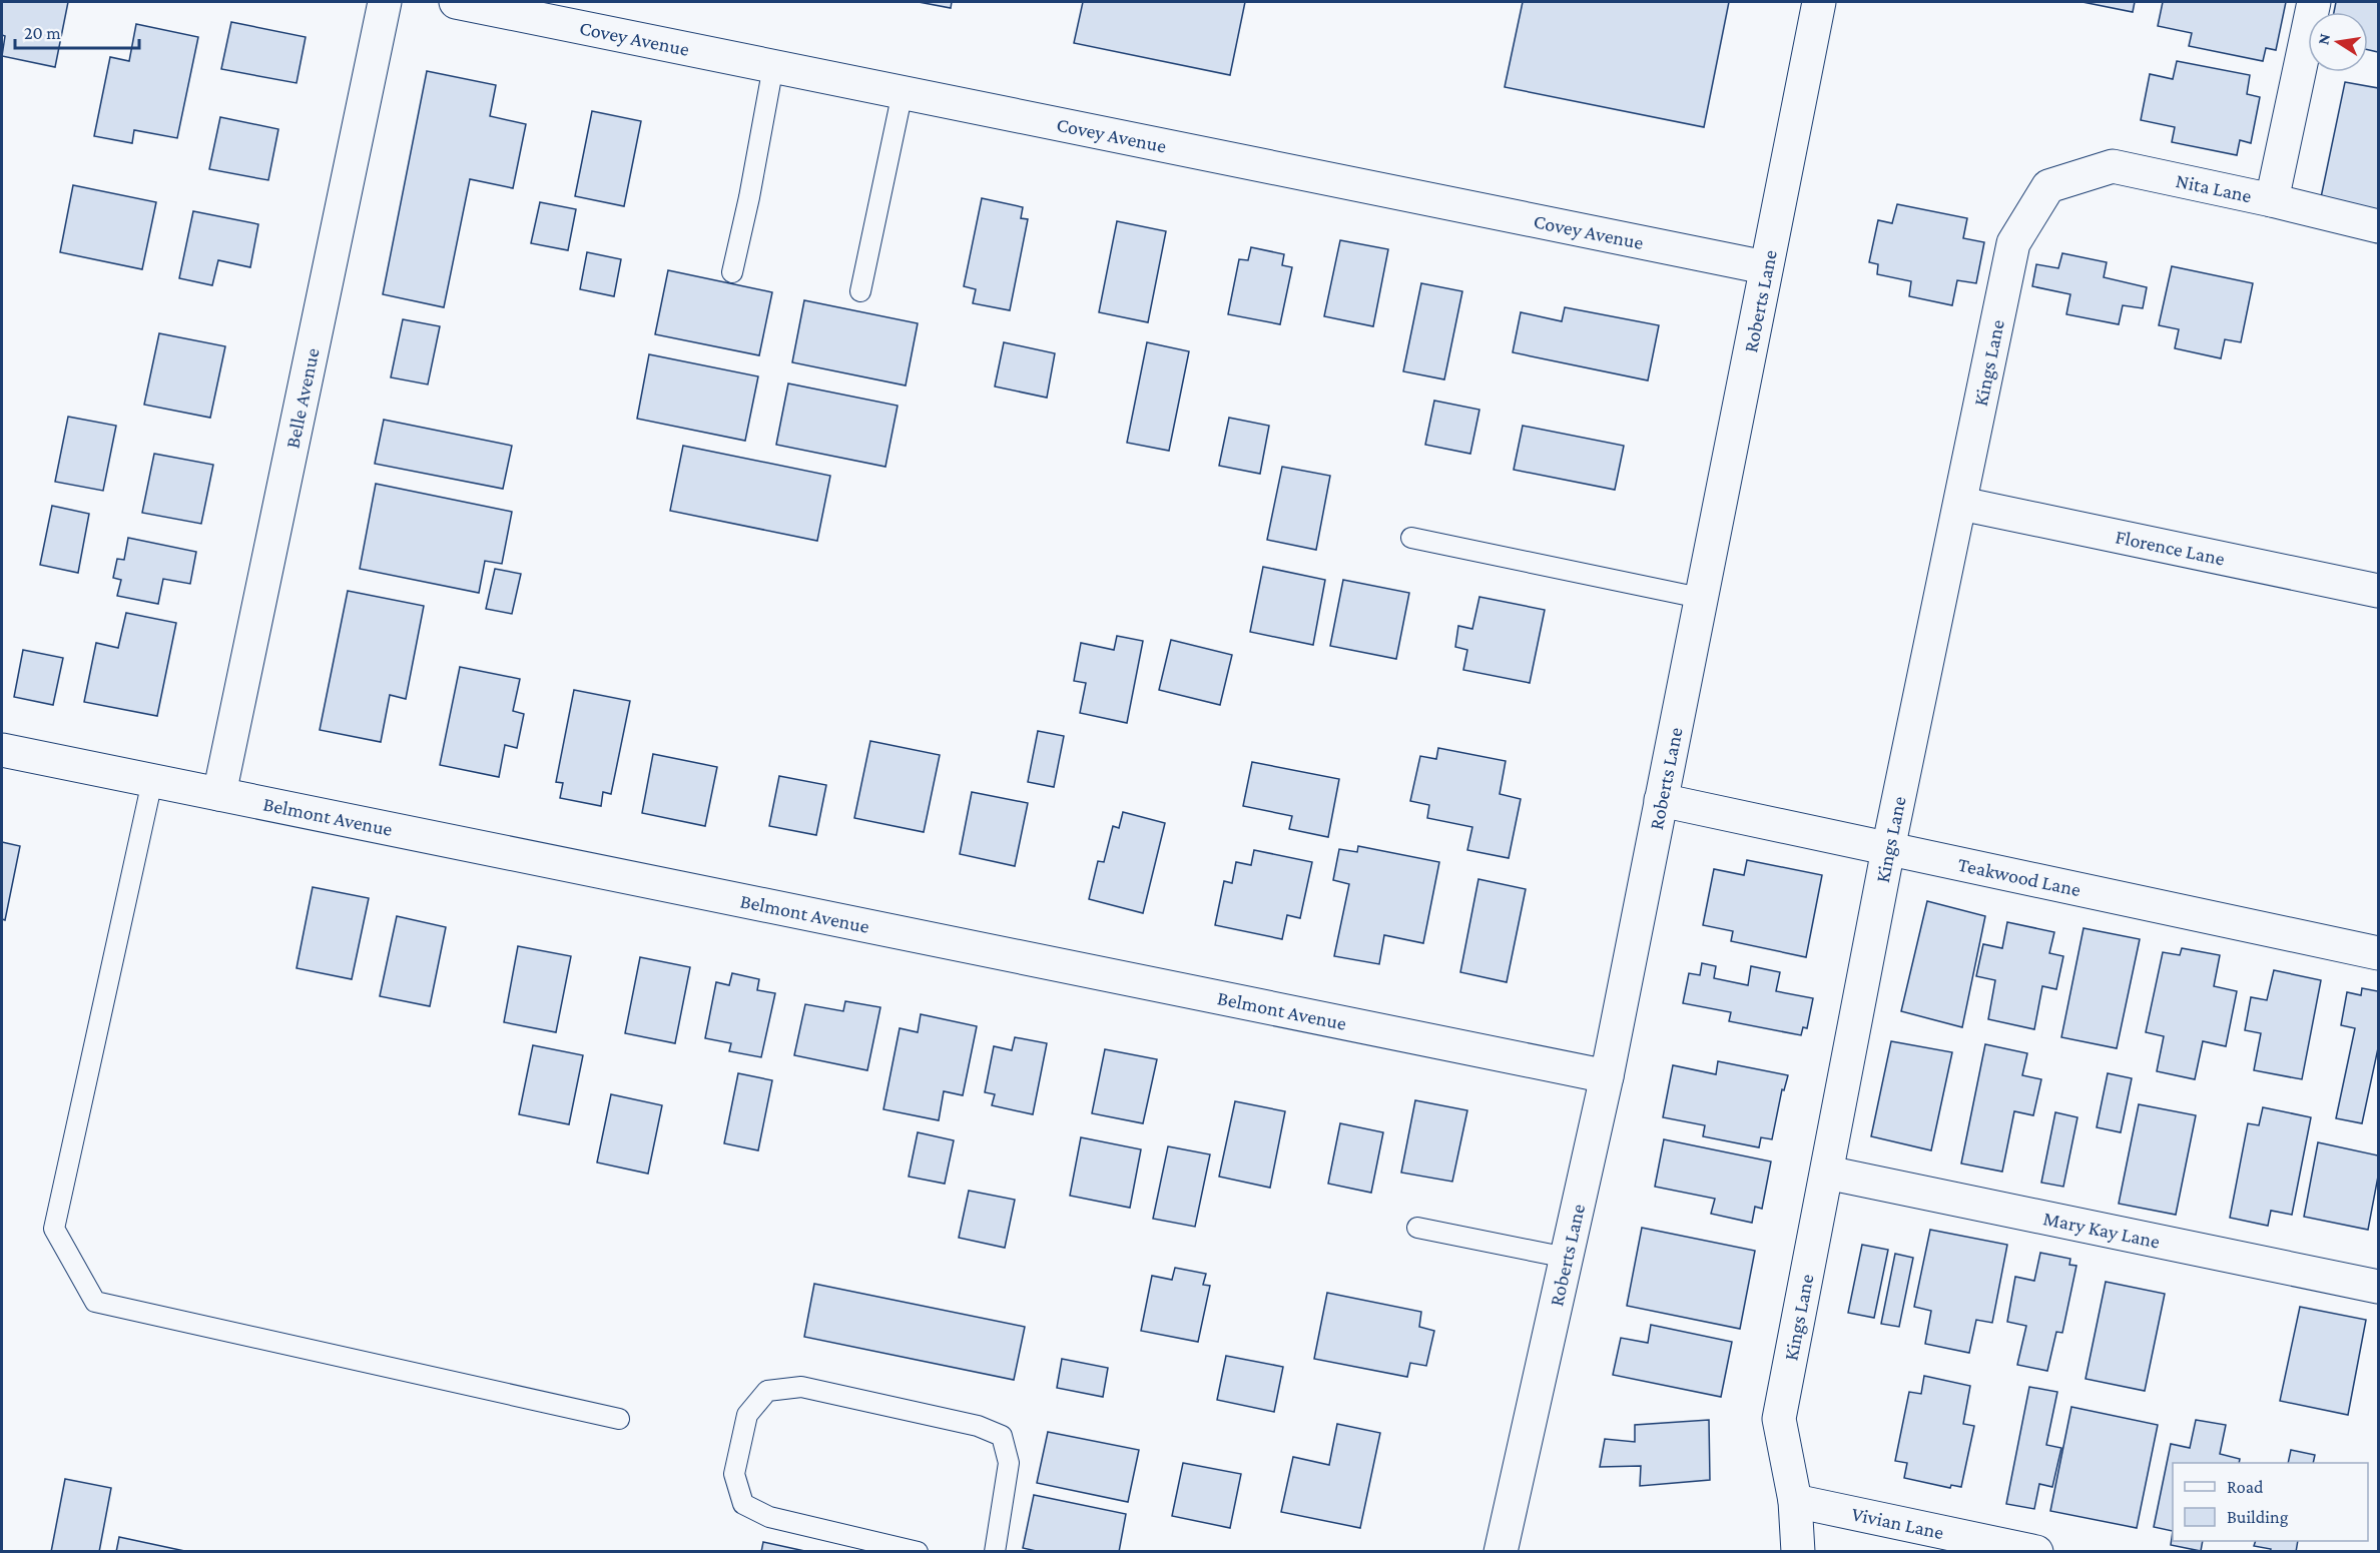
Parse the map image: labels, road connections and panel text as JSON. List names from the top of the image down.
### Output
{
  "streets": {
    "street": [
      "Covey Avenue",
      "Nita Lane",
      "Roberts Lane",
      "Kings Lane",
      "Belle Avenue",
      "Florence Lane",
      "Belmont Avenue",
      "Teakwood Lane",
      "Mary Kay Lane",
      "Vivian Lane"
    ]
  },
  "crossings": [
    ["Covey Avenue", "Roberts Lane"],
    ["Nita Lane", "Kings Lane"],
    ["Roberts Lane", "Belmont Avenue"],
    ["Roberts Lane", "Teakwood Lane"],
    ["Kings Lane", "Florence Lane"],
    ["Kings Lane", "Teakwood Lane"],
    ["Kings Lane", "Mary Kay Lane"],
    ["Kings Lane", "Vivian Lane"],
    ["Belle Avenue", "Belmont Avenue"]
  ],
  "legend": ["Road", "Building"],
  "scale_bar": "20 m",
  "north": "left"
}
